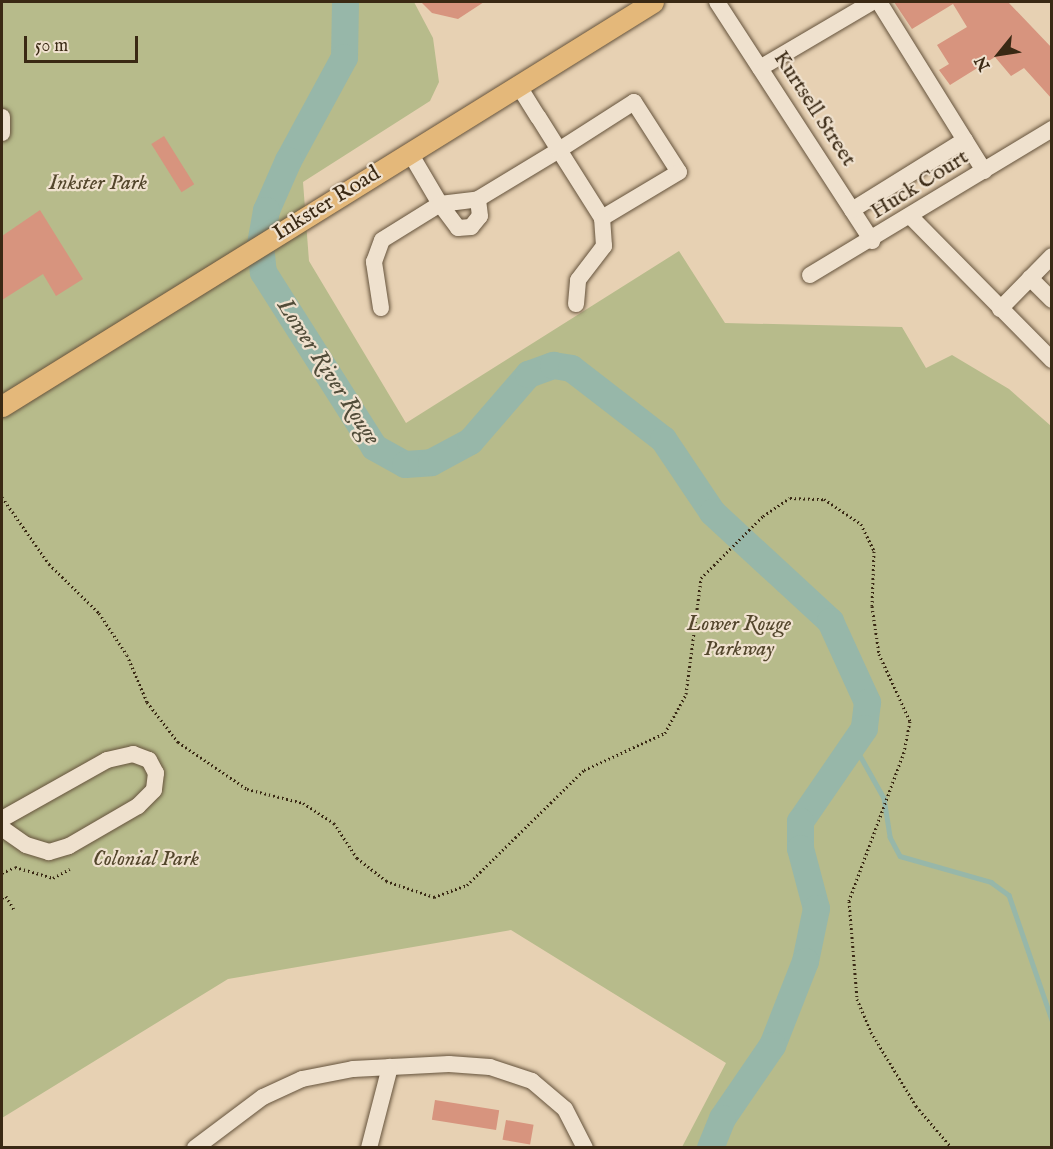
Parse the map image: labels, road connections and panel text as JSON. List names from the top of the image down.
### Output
{
  "streets": {
    "main road": ["Inkster Road"],
    "street": ["Kurtsell Street", "Huck Court"]
  },
  "crossings": [
    ["Kurtsell Street", "Huck Court"]
  ],
  "water": ["Lower River Rouge"],
  "parks": ["Inkster Park", "Lower Rouge Parkway", "Colonial Park"],
  "scale_bar": "50 m",
  "north": "bottom left"
}
